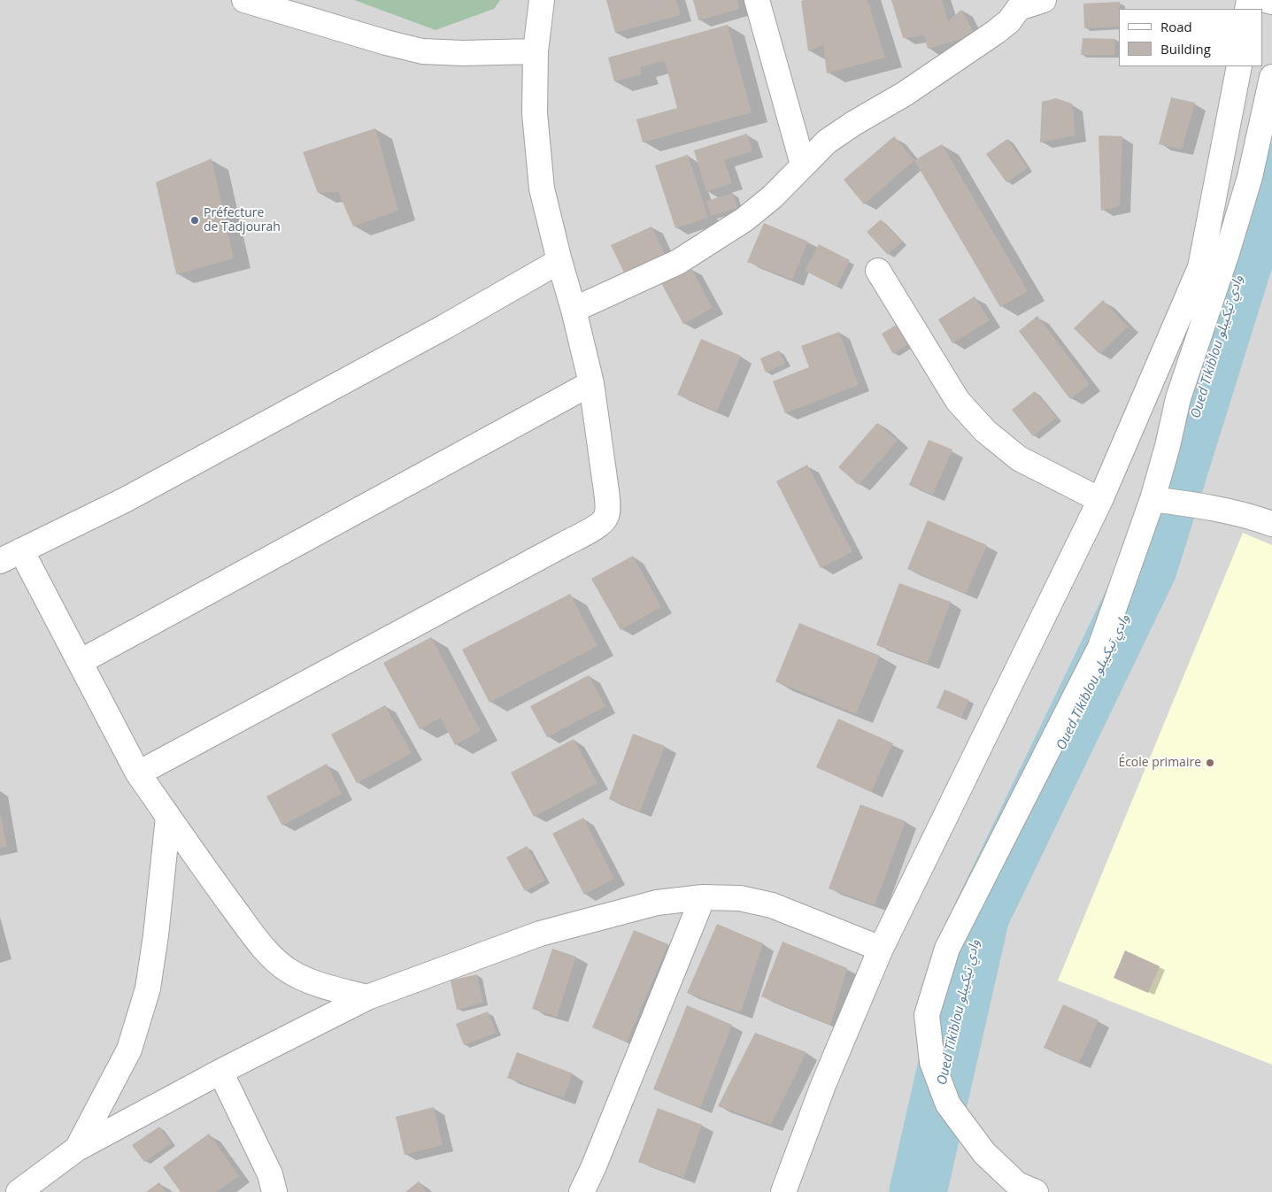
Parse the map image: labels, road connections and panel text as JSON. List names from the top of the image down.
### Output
{
  "water": ["Oued Tikiblou وادي تيكيبلو"],
  "places": ["Préfecture de Tadjourah", "École primaire"],
  "legend": ["Road", "Building"]
}
